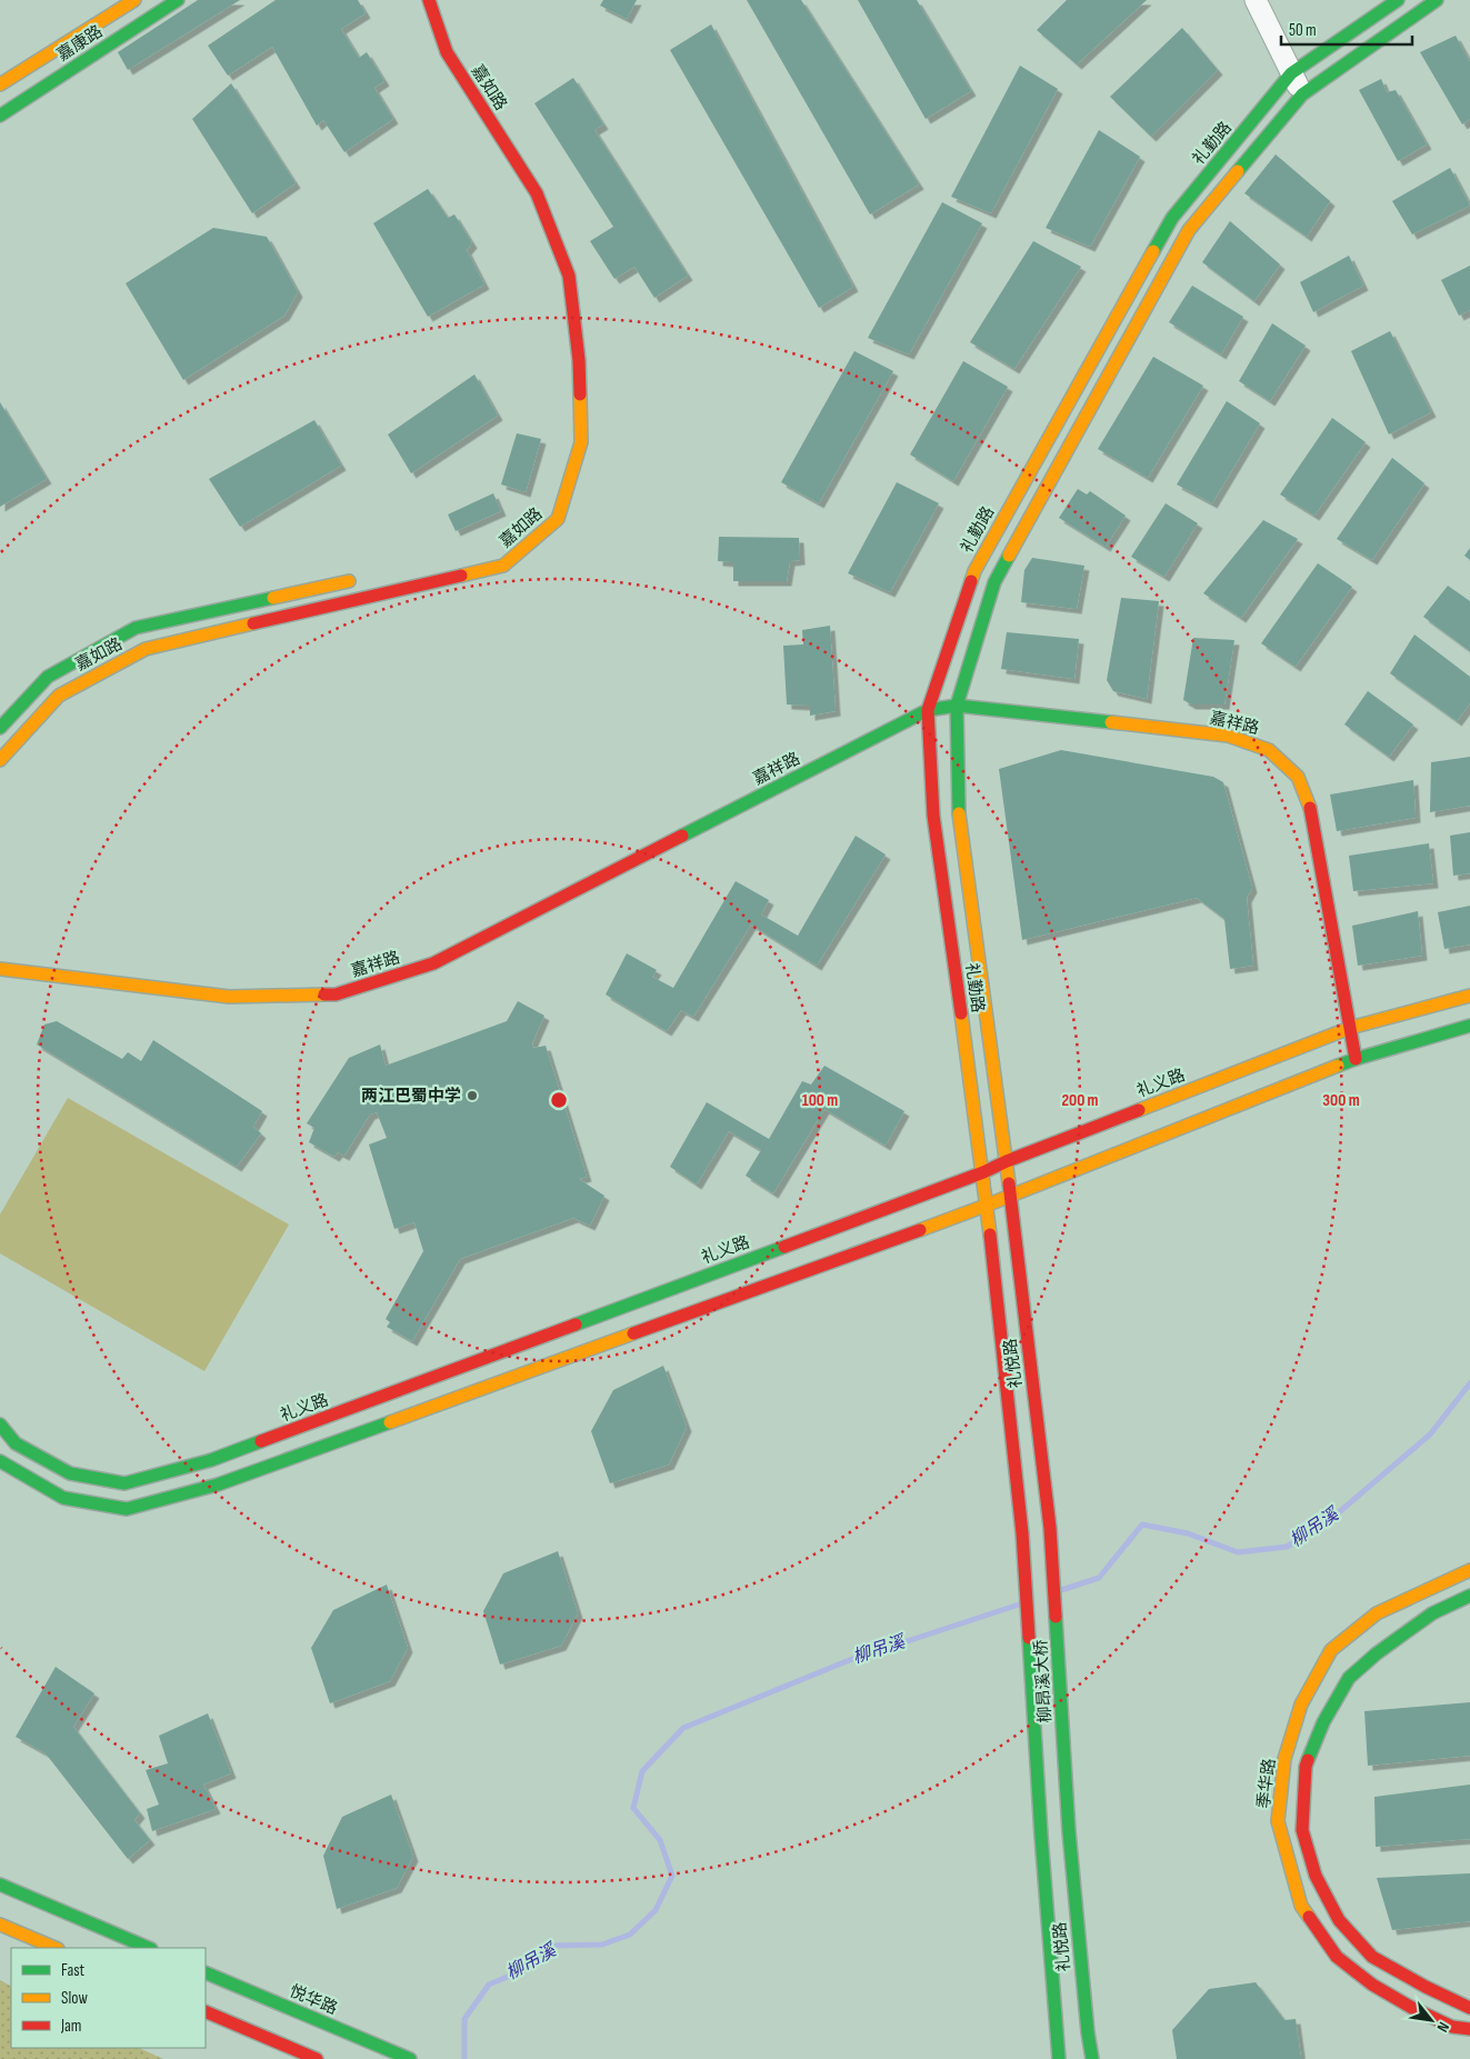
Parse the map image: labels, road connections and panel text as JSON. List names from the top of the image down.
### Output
{
  "streets": {
    "main road": [
      "嘉康路",
      "嘉如路",
      "礼勤路",
      "嘉祥路",
      "礼义路",
      "礼悦路",
      "柳昂溪大桥",
      "季华路",
      "悦华路"
    ]
  },
  "crossings": [
    ["礼勤路", "嘉祥路"],
    ["礼勤路", "礼义路"],
    ["礼勤路", "礼悦路"],
    ["嘉祥路", "礼义路"],
    ["礼悦路", "柳昂溪大桥"]
  ],
  "water": ["柳吊溪"],
  "places": ["两江巴蜀中学"],
  "legend": ["Fast", "Slow", "Jam"],
  "scale_bar": "50 m",
  "north": "bottom right",
  "rings": ["100 m", "200 m", "300 m"]
}
